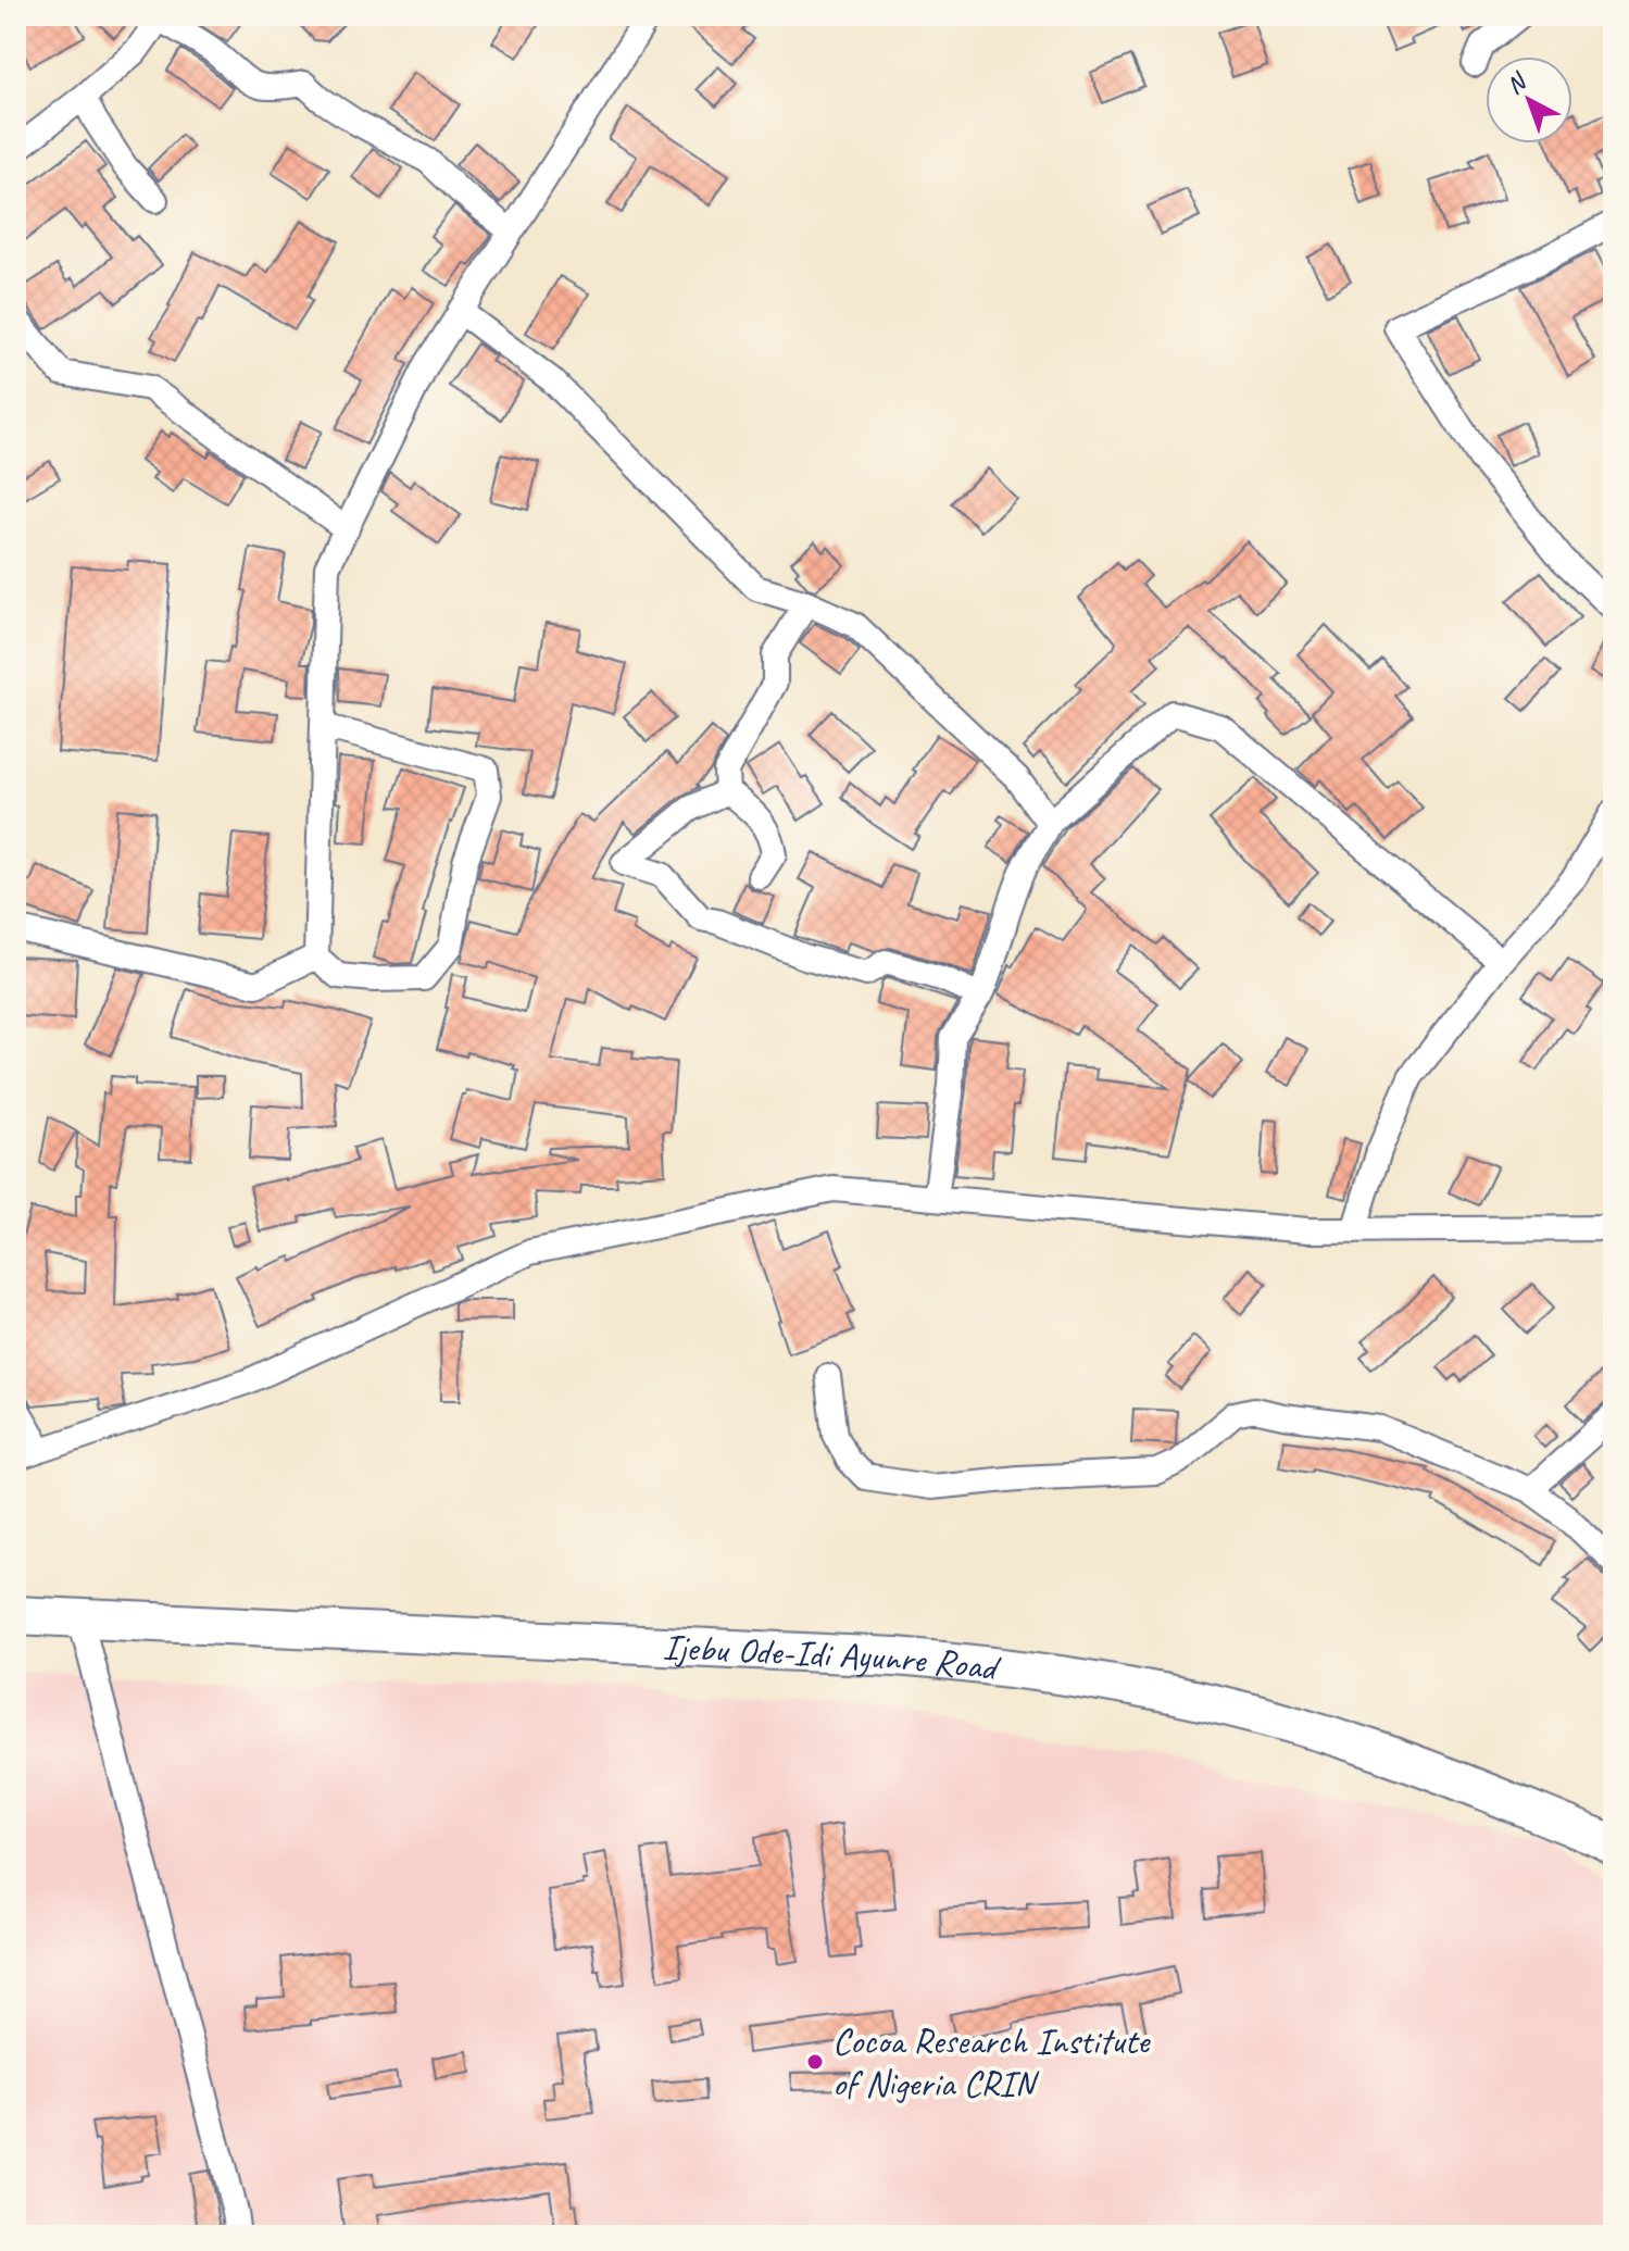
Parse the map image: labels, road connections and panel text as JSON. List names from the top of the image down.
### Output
{
  "streets": {
    "main road": ["Ijebu Ode-Idi Ayunre Road"]
  },
  "places": ["Cocoa Research Institute of Nigeria CRIN"],
  "north": "top left"
}
